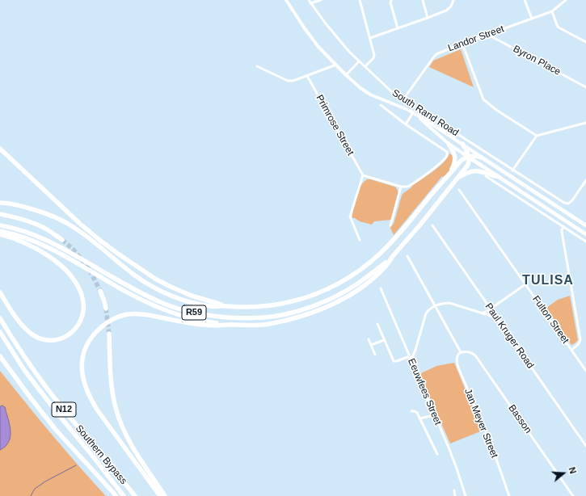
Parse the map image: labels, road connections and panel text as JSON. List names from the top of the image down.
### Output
{
  "streets": {
    "highway": ["R59", "N12", "Southern Bypass"],
    "main road": ["South Rand Road"],
    "street": [
      "Landor Street",
      "Byron Place",
      "Primrose Street",
      "Fulton Street",
      "Paul Kruger Road",
      "Eeuwfees Street",
      "Basson",
      "Jan Meyer Street"
    ]
  },
  "crossings": [
    ["Landor Street", "Byron Place"],
    ["Landor Street", "South Rand Road"],
    ["Basson", "Jan Meyer Street"]
  ],
  "districts": ["TULISA"],
  "north": "right"
}
